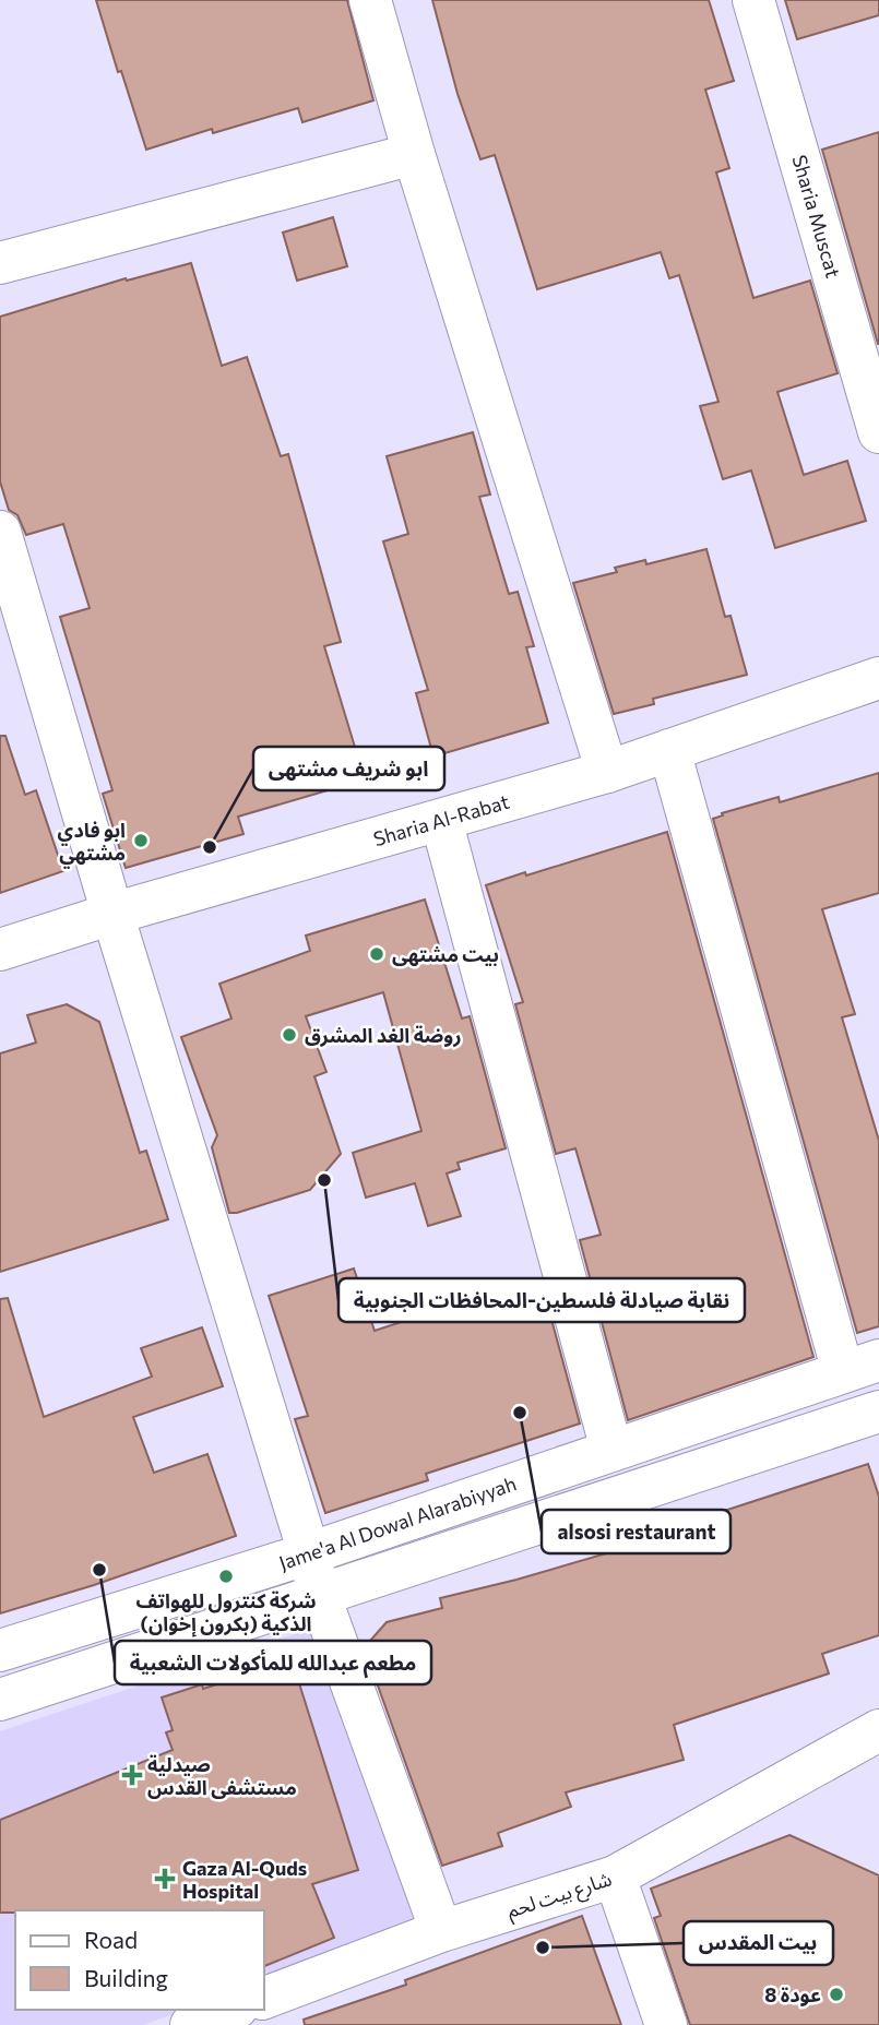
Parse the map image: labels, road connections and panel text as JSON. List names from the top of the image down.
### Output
{
  "streets": {
    "street": [
      "Sharia Muscat",
      "Sharia Al-Rabat",
      "Jame'a Al Dowal Alarabiyyah",
      "شارع بيت لحم"
    ]
  },
  "places": {
    "other": [
      "ابو فادي مشتهي",
      "ابو شريف مشتهى",
      "بيت مشتهى",
      "روضة الغد المشرق",
      "نقابة صيادلة فلسطين-المحافظات الجنوبية",
      "alsosi restaurant",
      "مطعم عبدالله للمأكولات الشعبية",
      "شركة كنترول للهواتف الذكية (بكرون إخوان)",
      "بيت المقدس",
      "عودة 8"
    ],
    "health": ["صيدلية مستشفى القدس", "Gaza Al-Quds Hospital"]
  },
  "legend": ["Road", "Building"]
}
